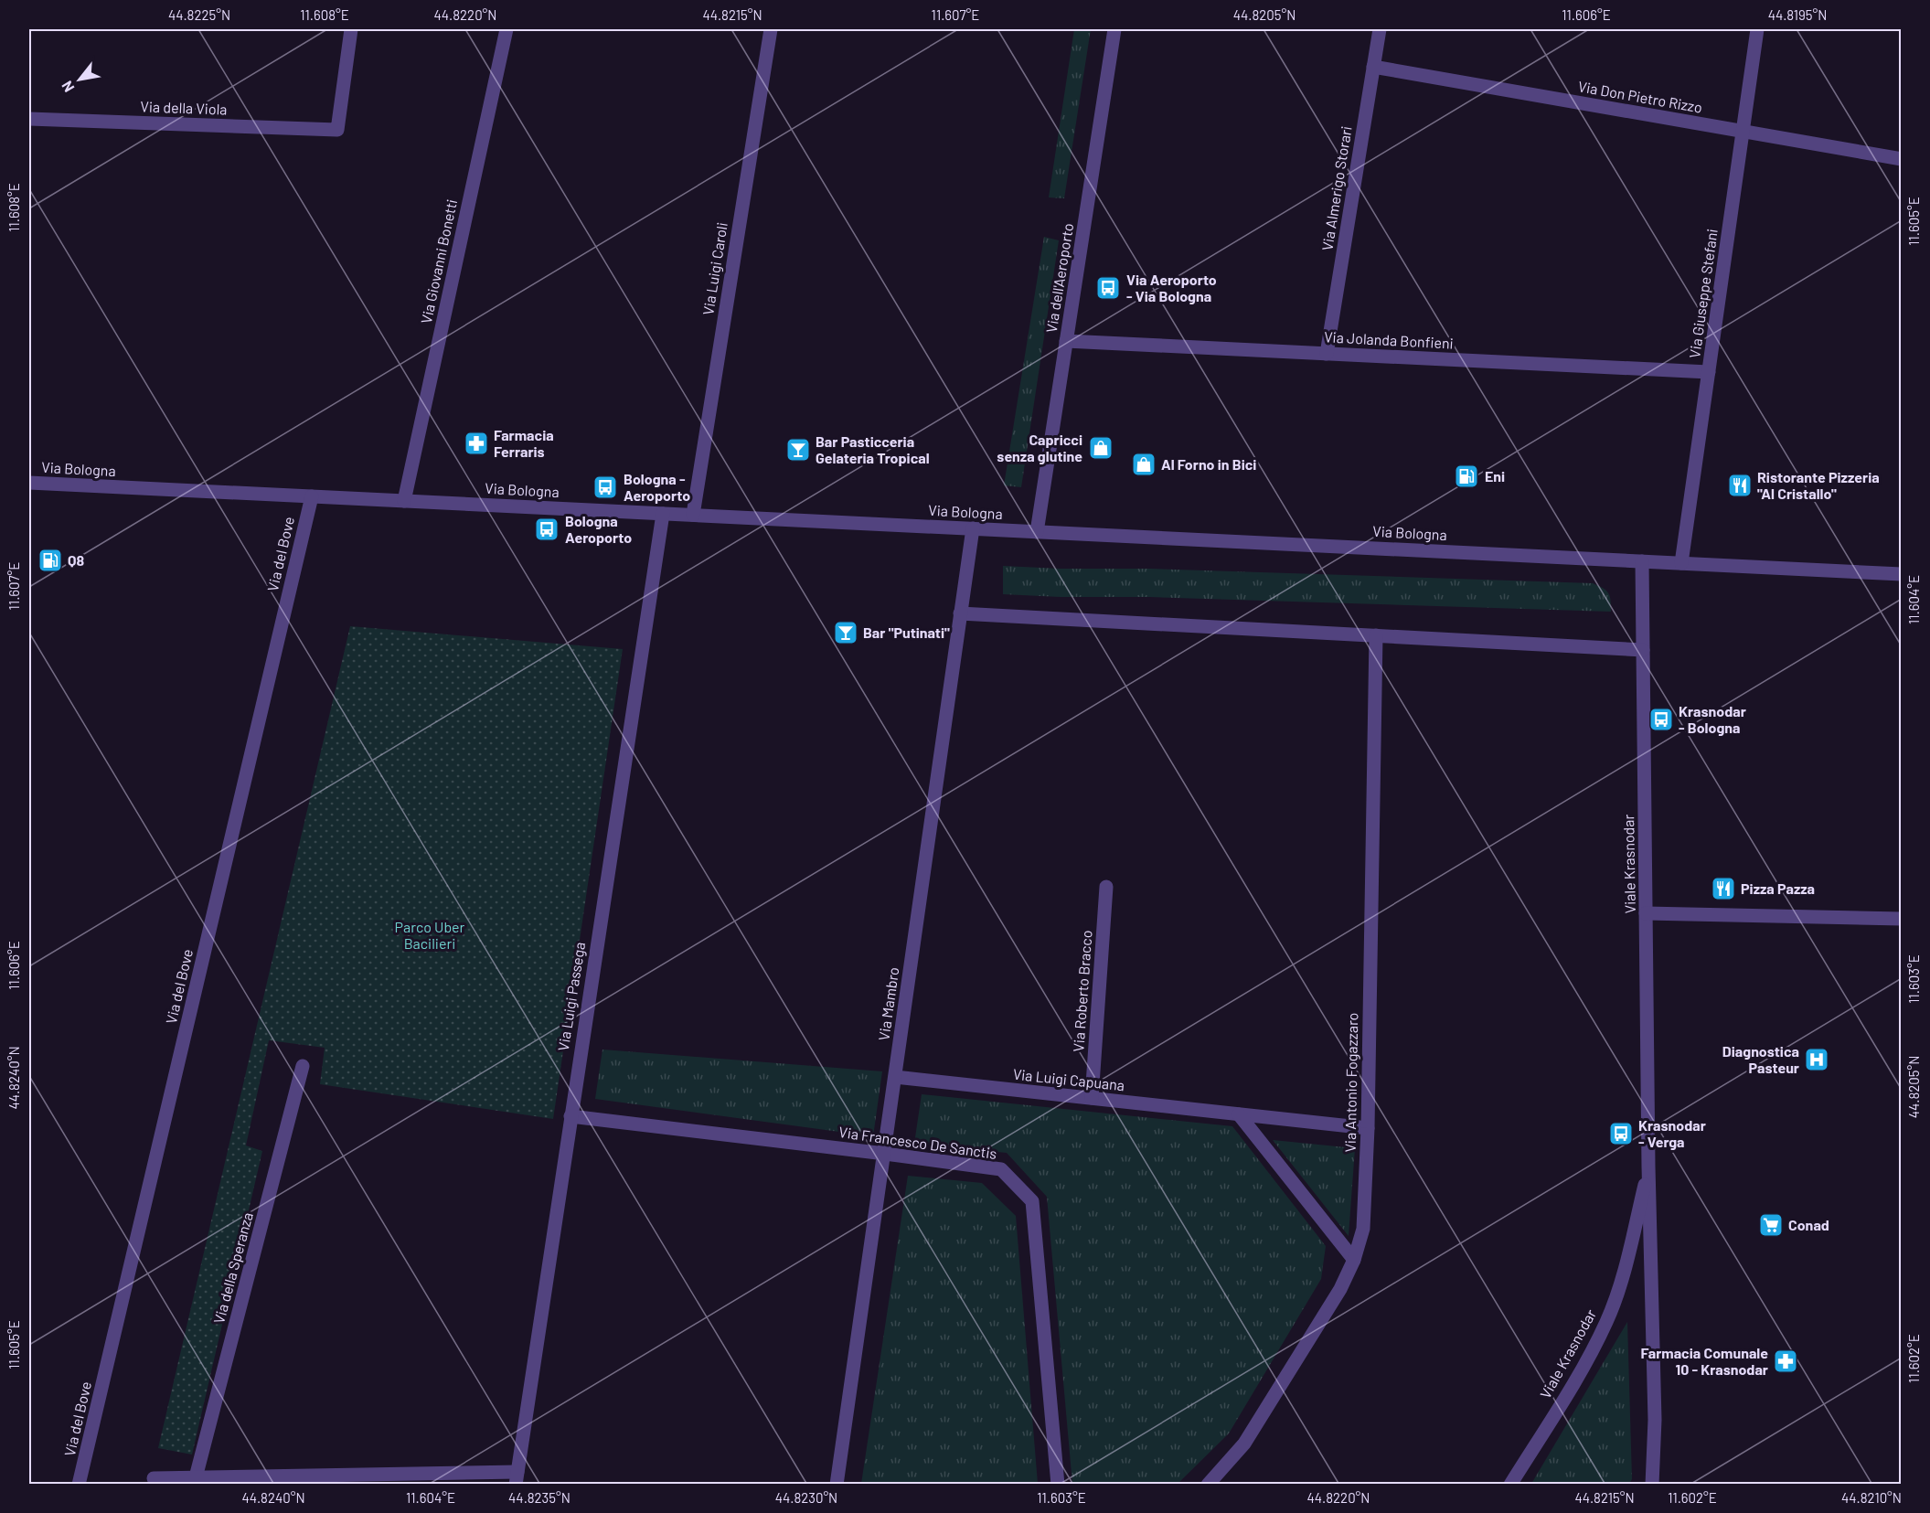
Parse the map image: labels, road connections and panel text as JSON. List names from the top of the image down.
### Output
{
  "streets": {
    "street": [
      "Via Don Pietro Rizzo",
      "Via della Viola",
      "Via Almerigo Storari",
      "Via Giovanni Bonetti",
      "Via Luigi Caroli",
      "Via dell'Aeroporto",
      "Via Giuseppe Stefani",
      "Via Jolanda Bonfieni",
      "Via Bologna",
      "Via del Bove",
      "Viale Krasnodar",
      "Via Roberto Bracco",
      "Via Luigi Passega",
      "Via Mambro",
      "Via Luigi Capuana",
      "Via Antonio Fogazzaro",
      "Via Francesco De Sanctis",
      "Via della Speranza"
    ]
  },
  "crossings": [
    ["Via Don Pietro Rizzo", "Via Almerigo Storari"],
    ["Via Don Pietro Rizzo", "Via Giuseppe Stefani"],
    ["Via Almerigo Storari", "Via Jolanda Bonfieni"],
    ["Via Giovanni Bonetti", "Via Bologna"],
    ["Via Luigi Caroli", "Via Bologna"],
    ["Via dell'Aeroporto", "Via Jolanda Bonfieni"],
    ["Via dell'Aeroporto", "Via Bologna"],
    ["Via Giuseppe Stefani", "Via Jolanda Bonfieni"],
    ["Via Giuseppe Stefani", "Via Bologna"],
    ["Via Bologna", "Via del Bove"],
    ["Via Bologna", "Viale Krasnodar"],
    ["Via Bologna", "Via Luigi Passega"],
    ["Via Bologna", "Via Mambro"],
    ["Via Roberto Bracco", "Via Luigi Capuana"],
    ["Via Luigi Passega", "Via Francesco De Sanctis"],
    ["Via Mambro", "Via Luigi Capuana"],
    ["Via Mambro", "Via Francesco De Sanctis"],
    ["Via Luigi Capuana", "Via Antonio Fogazzaro"]
  ],
  "parks": ["Parco Uber Bacilieri"],
  "places": {
    "bus stop": [
      "Via Aeroporto - Via Bologna",
      "Bologna - Aeroporto",
      "Bologna Aeroporto",
      "Krasnodar - Bologna",
      "Krasnodar - Verga"
    ],
    "pharmacy": ["Farmacia Ferraris", "Farmacia Comunale 10 - Krasnodar"],
    "shop": ["Capricci senza glutine", "Al Forno in Bici"],
    "bar": ["Bar Pasticceria Gelateria Tropical", "Bar \"Putinati\""],
    "fuel station": ["Eni", "Q8"],
    "restaurant": ["Ristorante Pizzeria \"Al Cristallo\"", "Pizza Pazza"],
    "hospital": ["Diagnostica Pasteur"],
    "supermarket": ["Conad"]
  },
  "north": "bottom left",
  "coordinates": [
    "44.8225°N",
    "11.608°E",
    "44.8220°N",
    "44.8215°N",
    "11.607°E",
    "44.8205°N",
    "11.606°E",
    "44.8195°N",
    "11.605°E",
    "11.604°E",
    "11.603°E",
    "44.8240°N",
    "11.602°E",
    "44.8235°N",
    "44.8230°N",
    "44.8210°N"
  ]
}
